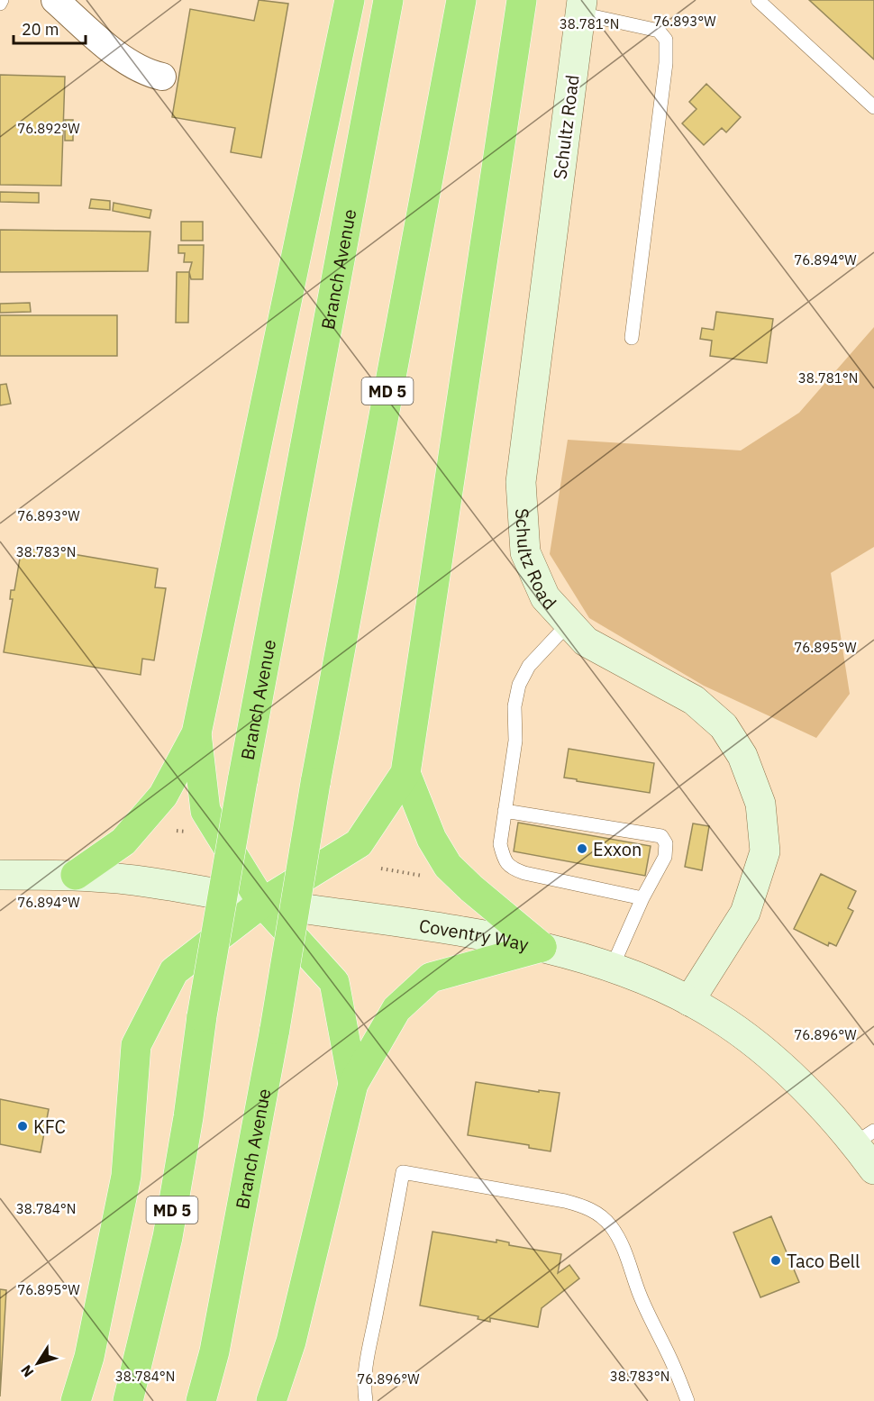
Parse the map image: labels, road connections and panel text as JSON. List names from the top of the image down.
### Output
{
  "streets": {
    "highway": ["Branch Avenue", "MD 5"],
    "street": ["Schultz Road", "Coventry Way"]
  },
  "crossings": [
    ["Schultz Road", "Coventry Way"]
  ],
  "places": ["Exxon", "KFC", "Taco Bell"],
  "scale_bar": "20 m",
  "north": "bottom left",
  "coordinates": [
    "76.893°W",
    "38.781°N",
    "76.892°W",
    "76.894°W",
    "38.783°N",
    "76.895°W",
    "76.896°W",
    "38.784°N"
  ]
}
